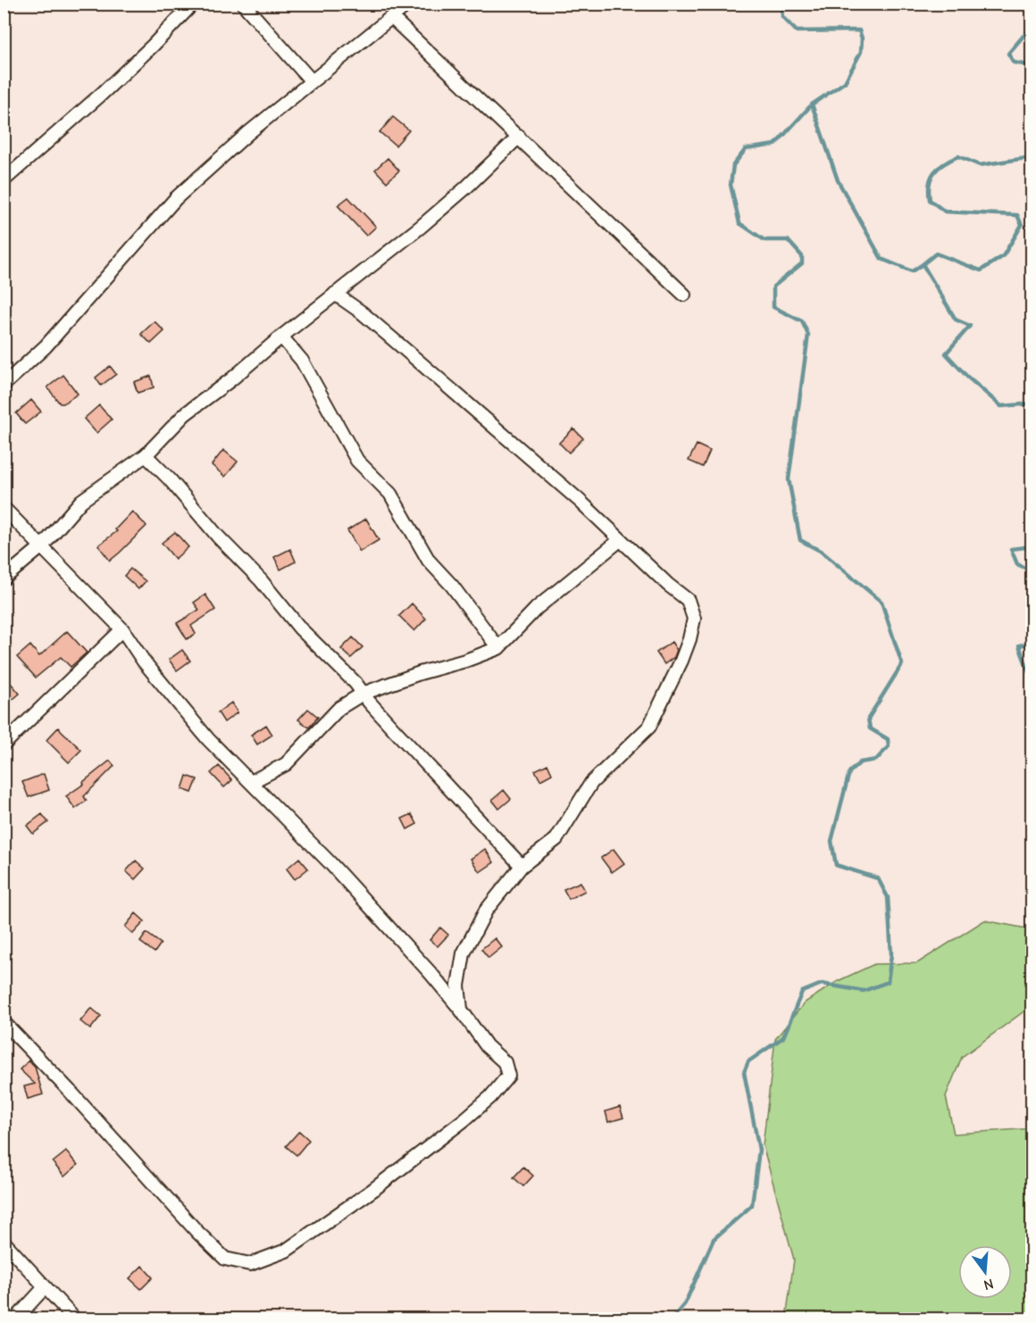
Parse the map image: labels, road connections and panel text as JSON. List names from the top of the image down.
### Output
{
  "north": "bottom"
}
